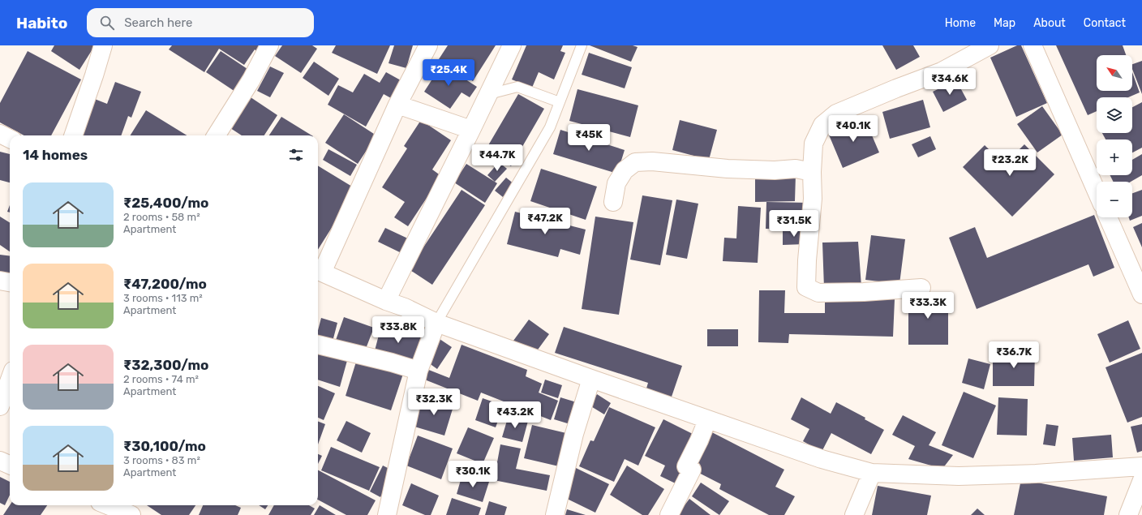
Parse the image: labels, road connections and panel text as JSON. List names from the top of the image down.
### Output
{
  "north": "top left",
  "page": {
    "header": "Habito",
    "search": "Search here",
    "nav": [
      "Home",
      "Map",
      "About",
      "Contact"
    ],
    "map_buttons": ["+", "−"],
    "price": [
      "₹25.4K",
      "₹34.6K",
      "₹40.1K",
      "₹45K",
      "₹44.7K",
      "₹23.2K",
      "₹47.2K",
      "₹31.5K",
      "₹33.3K",
      "₹33.8K",
      "₹36.7K",
      "₹32.3K",
      "₹43.2K",
      "₹30.1K"
    ],
    "heading": "14 homes",
    "list": [
      {
        "name": "₹25,400/mo",
        "note": "2 rooms · 58 m² · Apartment"
      },
      {
        "name": "₹47,200/mo",
        "note": "3 rooms · 113 m² · Apartment"
      },
      {
        "name": "₹32,300/mo",
        "note": "2 rooms · 74 m² · Apartment"
      },
      {
        "name": "₹30,100/mo",
        "note": "3 rooms · 83 m² · Apartment"
      }
    ]
  }
}
